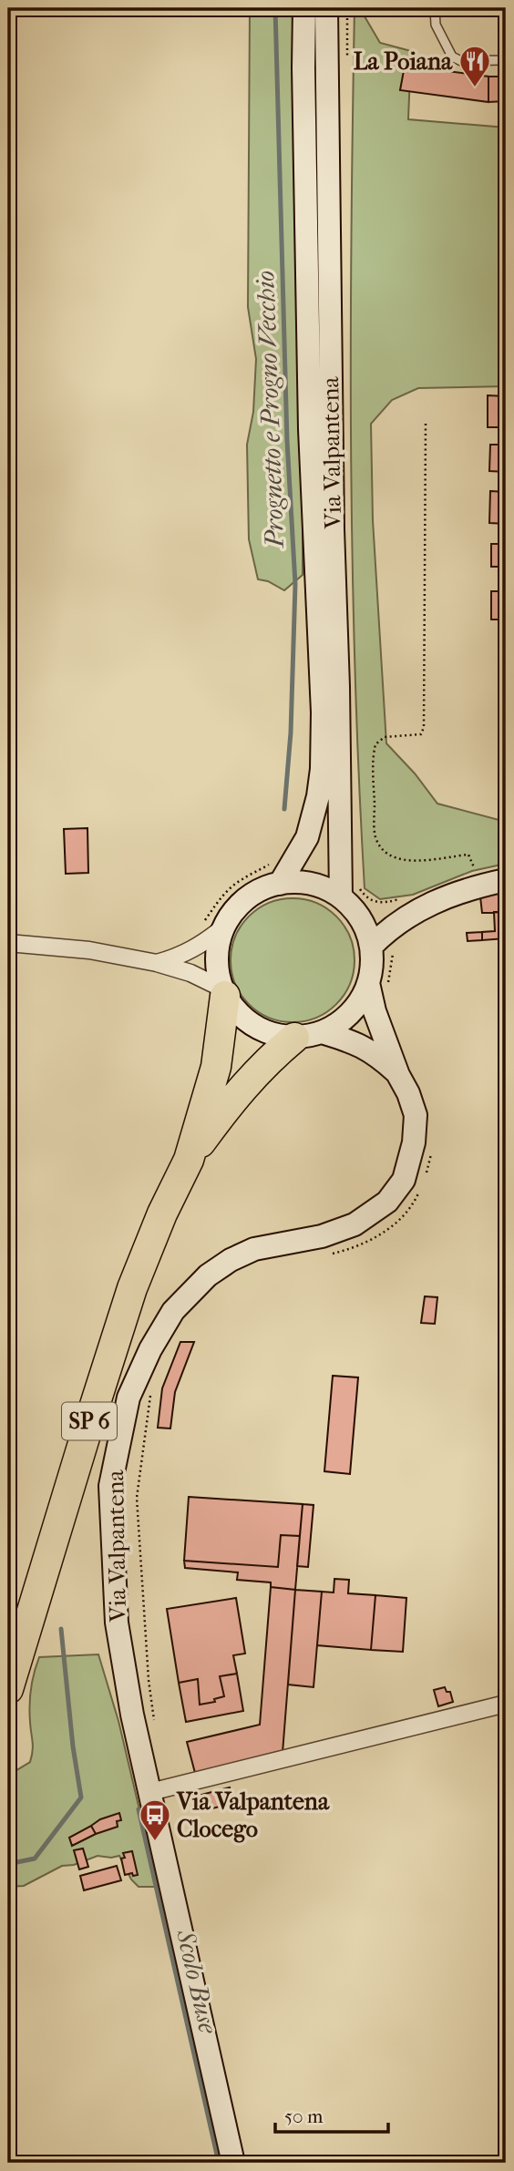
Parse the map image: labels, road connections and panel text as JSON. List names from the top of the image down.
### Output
{
  "streets": {
    "highway": ["Via Valpantena", "SP 6"]
  },
  "crossings": [
    ["Via Valpantena", "SP 6"]
  ],
  "water": ["Prognetto e Progno Vecchio", "Scolo Buse"],
  "places": {
    "restaurant": ["La Poiana"],
    "bus stop": ["Via Valpantena Clocego"]
  },
  "scale_bar": "50 m"
}
